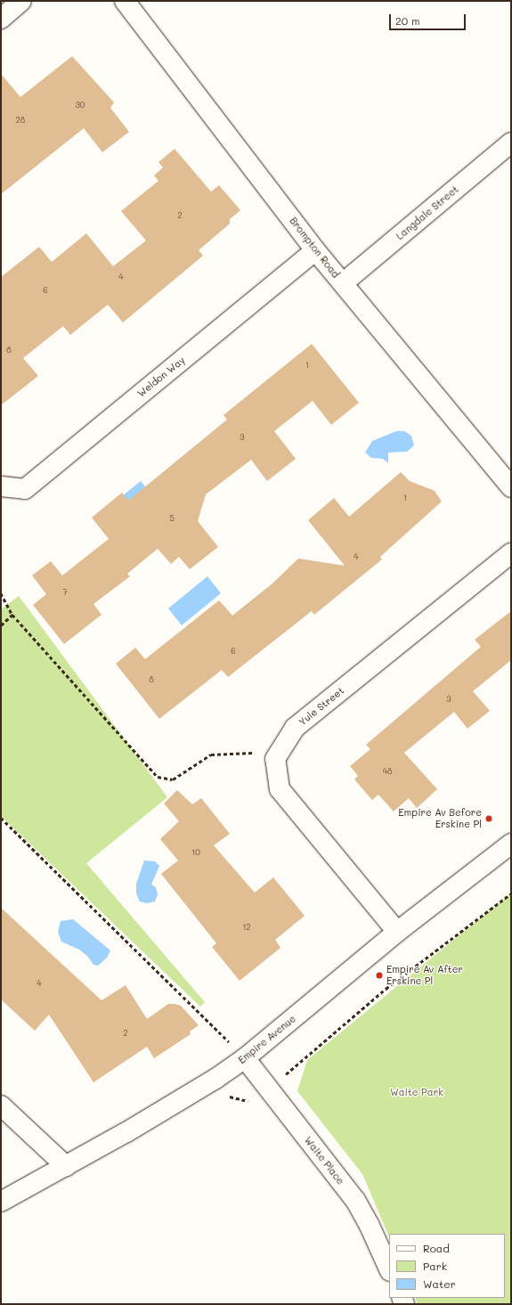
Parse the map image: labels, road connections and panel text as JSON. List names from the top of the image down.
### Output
{
  "streets": {
    "street": [
      "Langdale Street",
      "Brompton Road",
      "Weldon Way",
      "Yule Street",
      "Empire Avenue",
      "Waite Place"
    ]
  },
  "crossings": [
    ["Langdale Street", "Brompton Road"],
    ["Brompton Road", "Weldon Way"],
    ["Empire Avenue", "Waite Place"]
  ],
  "parks": ["Waite Park"],
  "places": ["Empire Av Before Erskine Pl", "Empire Av After Erskine Pl"],
  "house_numbers": [
    "30",
    "28",
    "2",
    "4",
    "6",
    "8",
    "1",
    "3",
    "1",
    "5",
    "4",
    "7",
    "6",
    "8",
    "3",
    "48",
    "10",
    "12",
    "4",
    "2"
  ],
  "legend": ["Road", "Park", "Water"],
  "scale_bar": "20 m"
}
